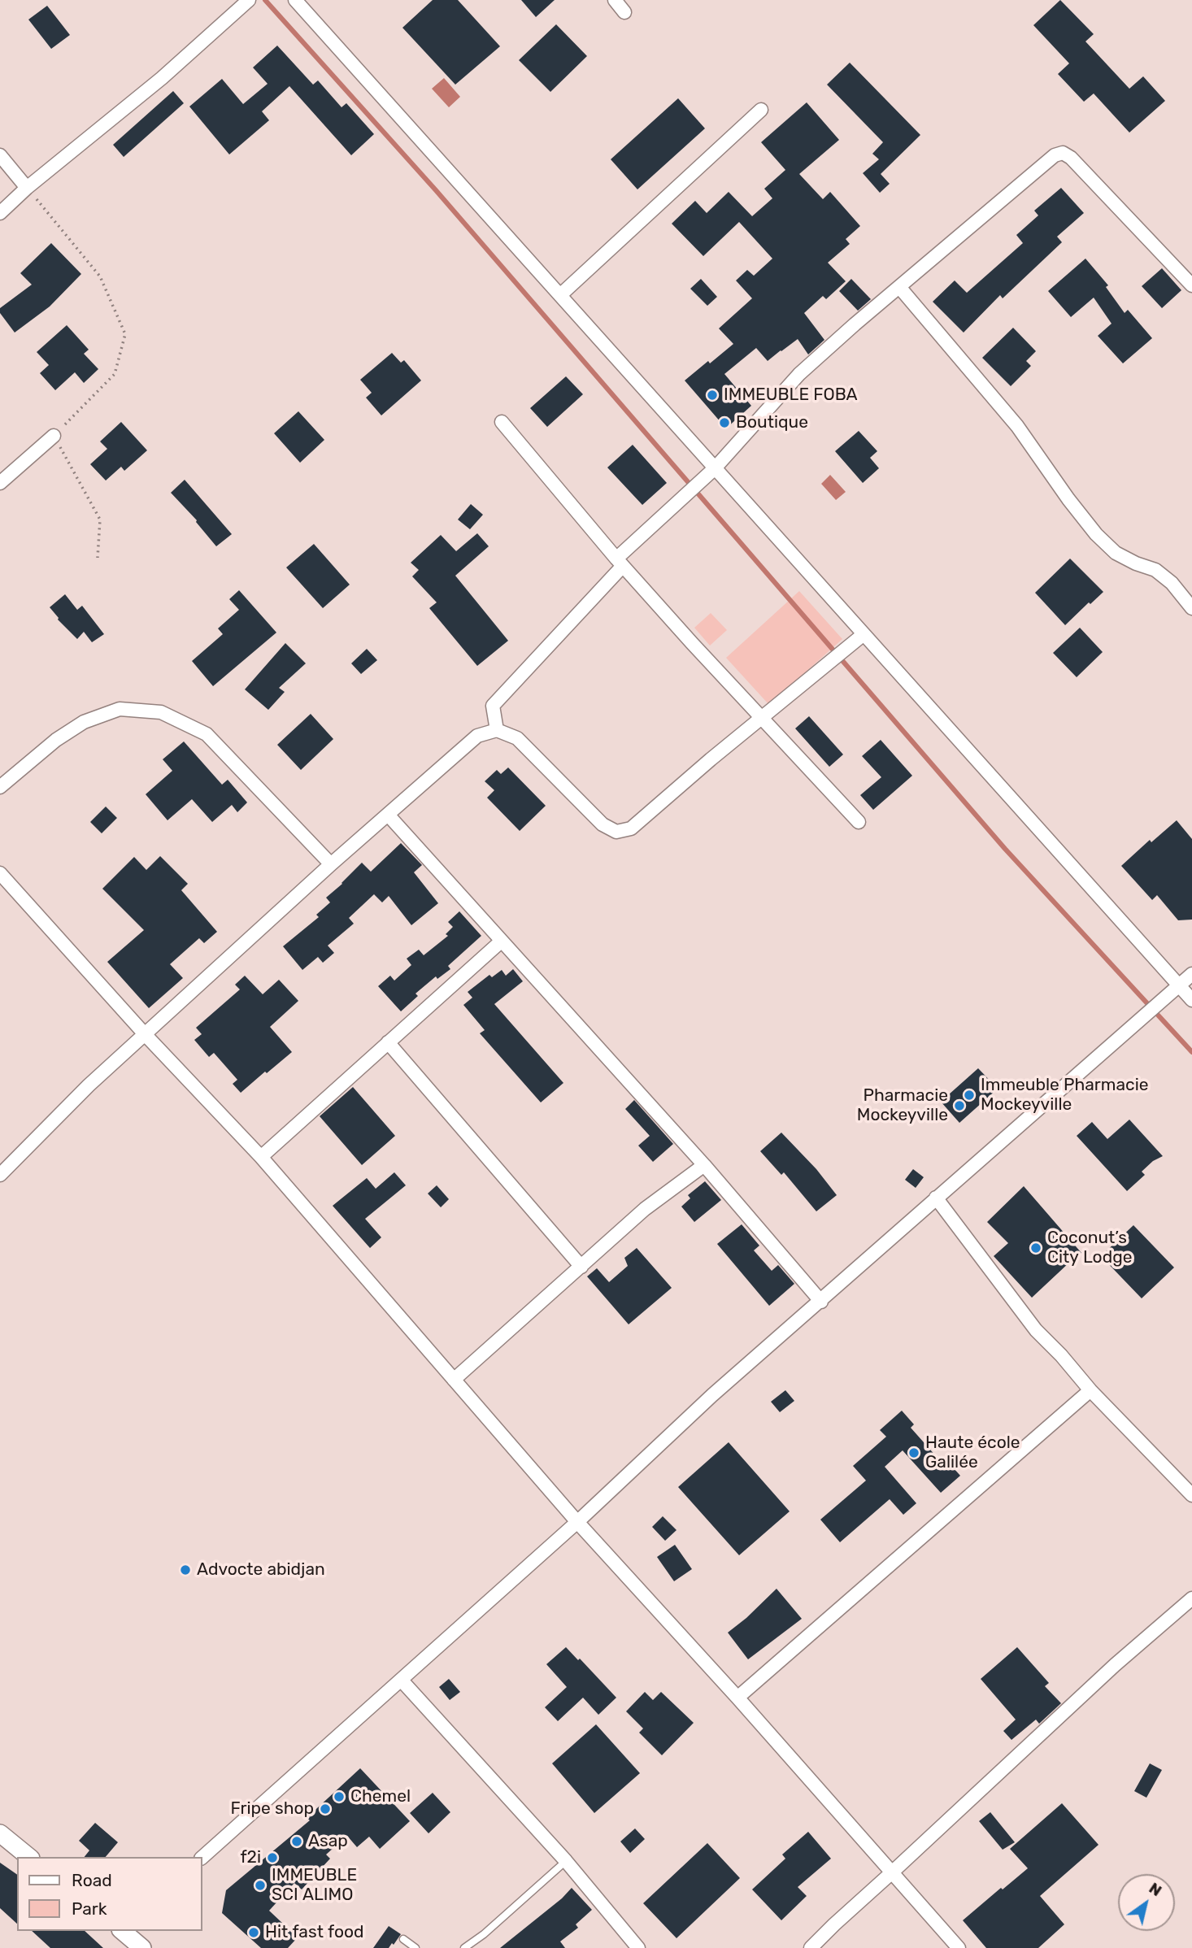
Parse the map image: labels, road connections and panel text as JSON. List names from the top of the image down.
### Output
{
  "places": [
    "IMMEUBLE FOBA",
    "Boutique",
    "Immeuble Pharmacie Mockeyville",
    "Pharmacie Mockeyville",
    "Coconut’s City Lodge",
    "Haute école Galilée",
    "Advocte abidjan",
    "Chemel",
    "Fripe shop",
    "Asap",
    "f2i",
    "IMMEUBLE SCI ALIMO",
    "Hit fast food"
  ],
  "legend": ["Road", "Park"],
  "north": "top right"
}
